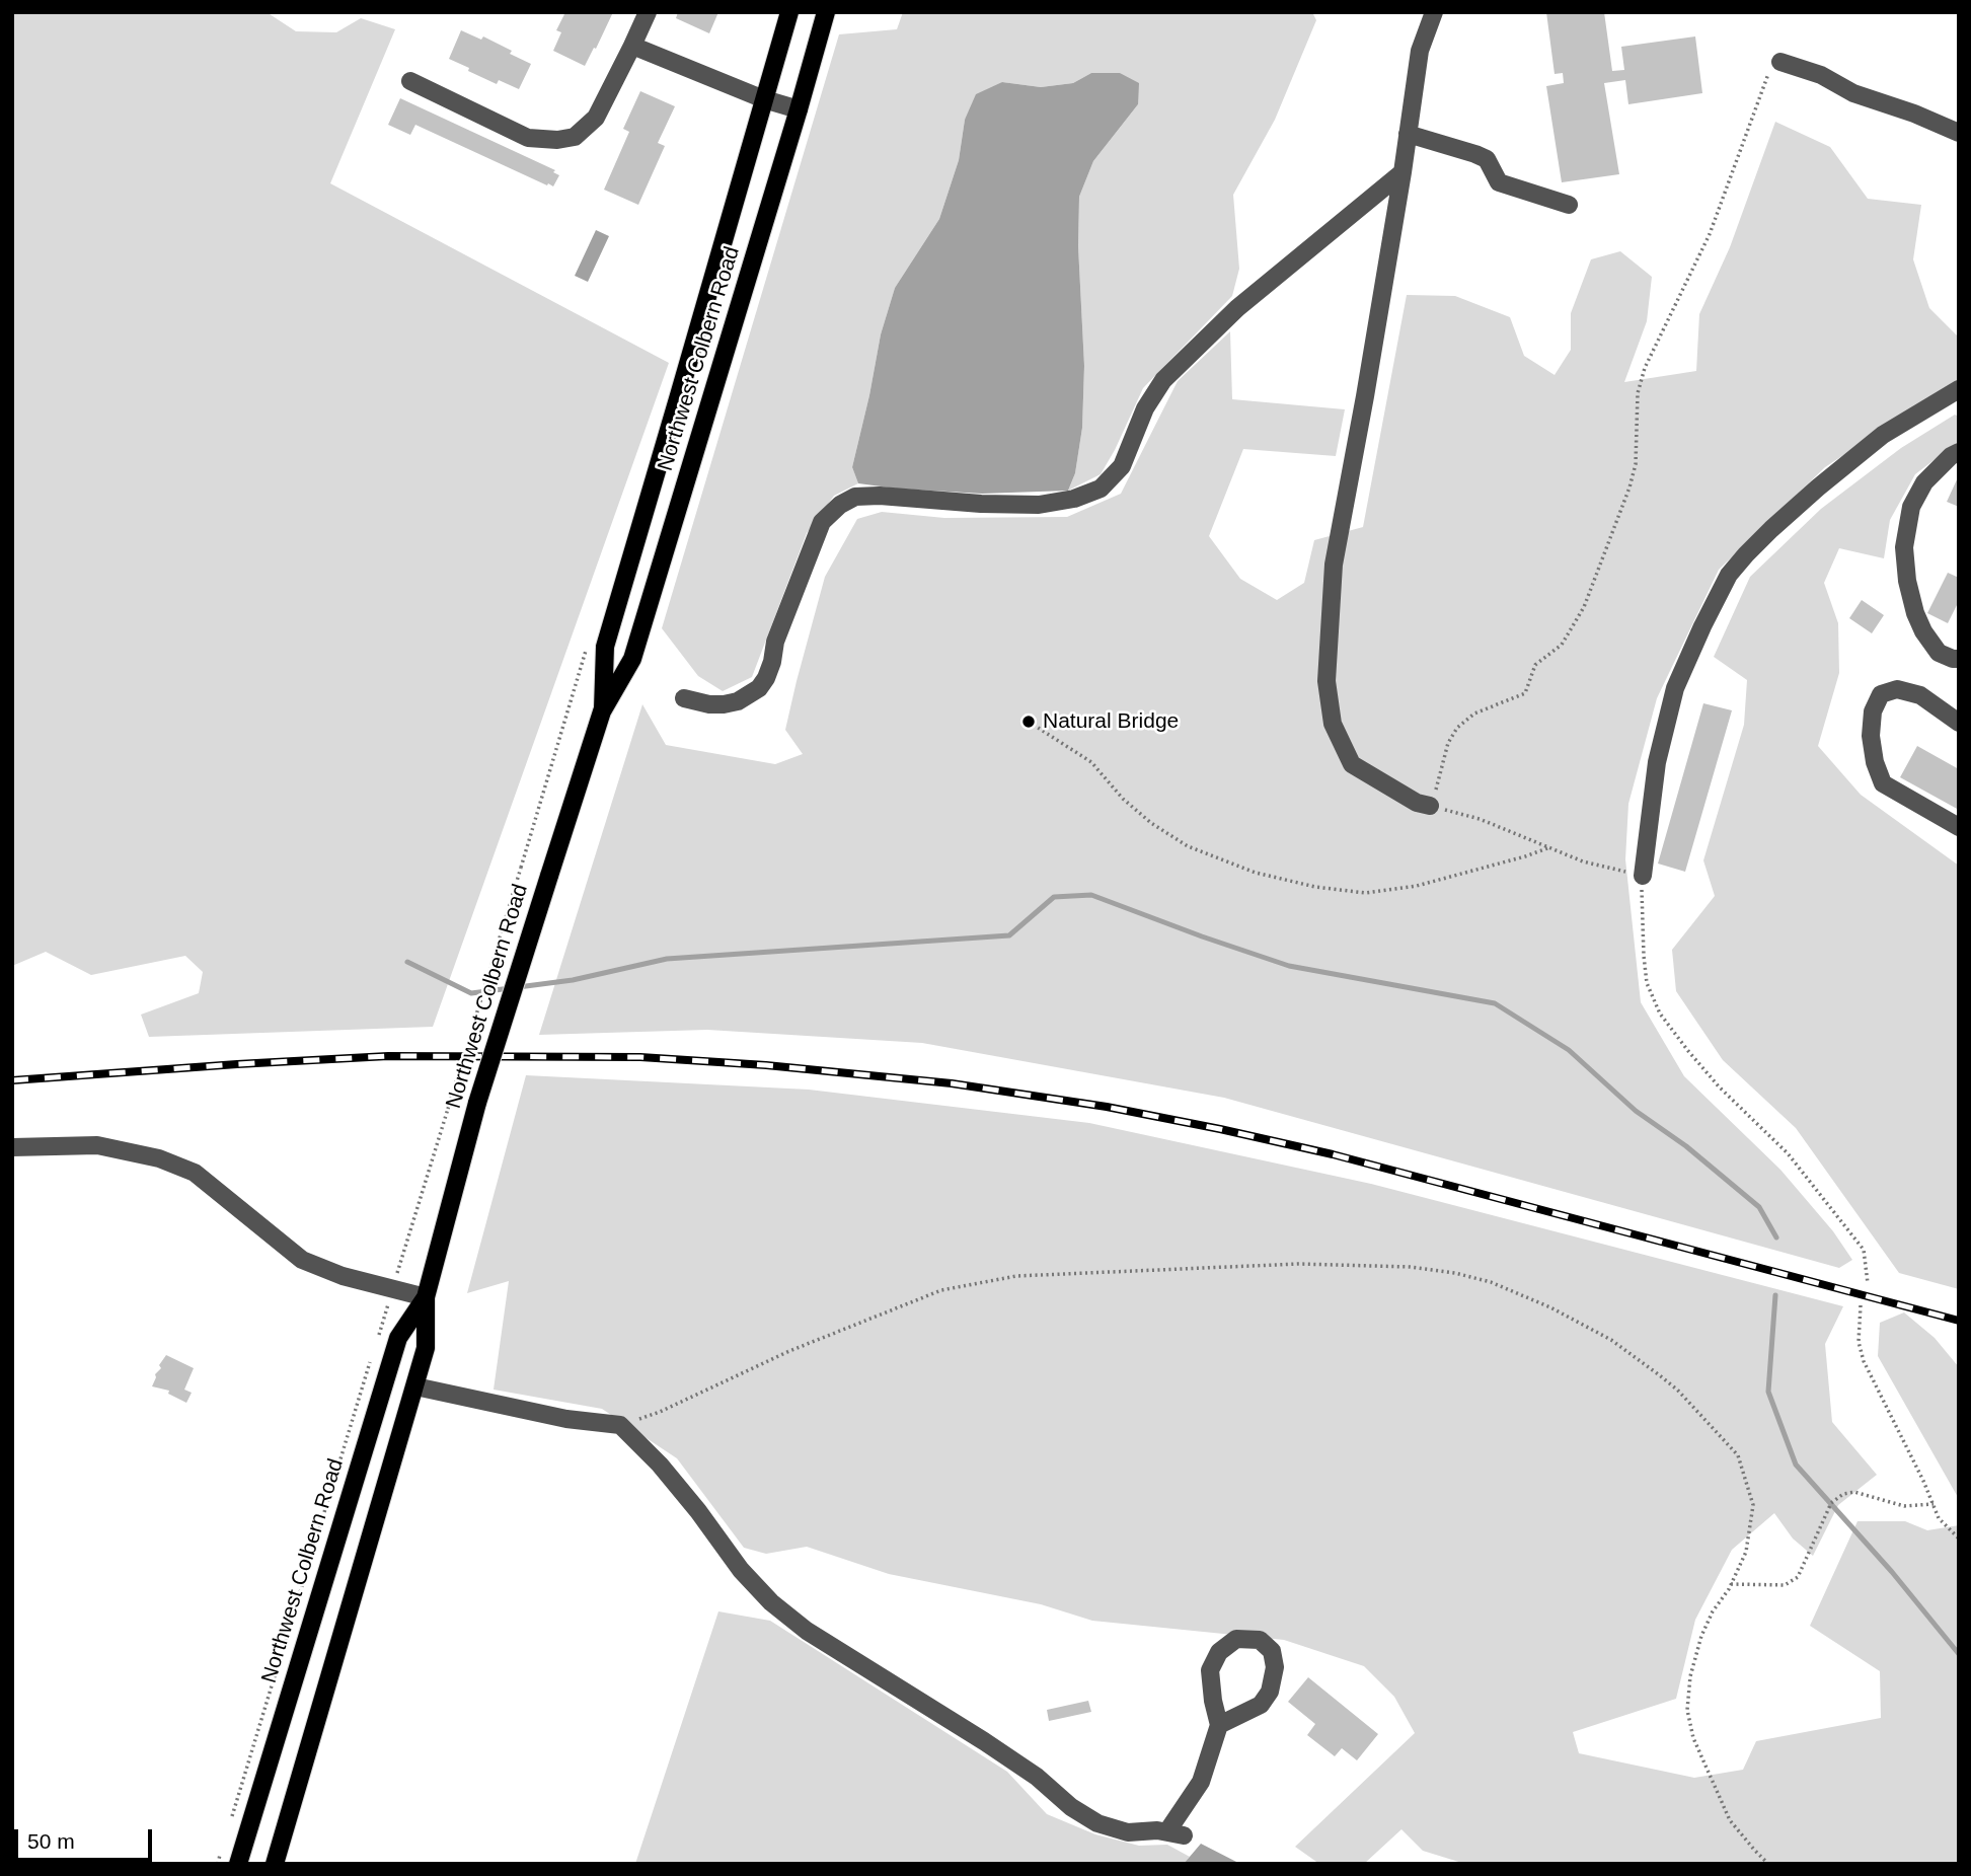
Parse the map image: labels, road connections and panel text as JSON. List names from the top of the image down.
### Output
{
  "streets": {
    "main road": ["Northwest Colbern Road"]
  },
  "places": ["Natural Bridge"],
  "scale_bar": "50 m"
}
